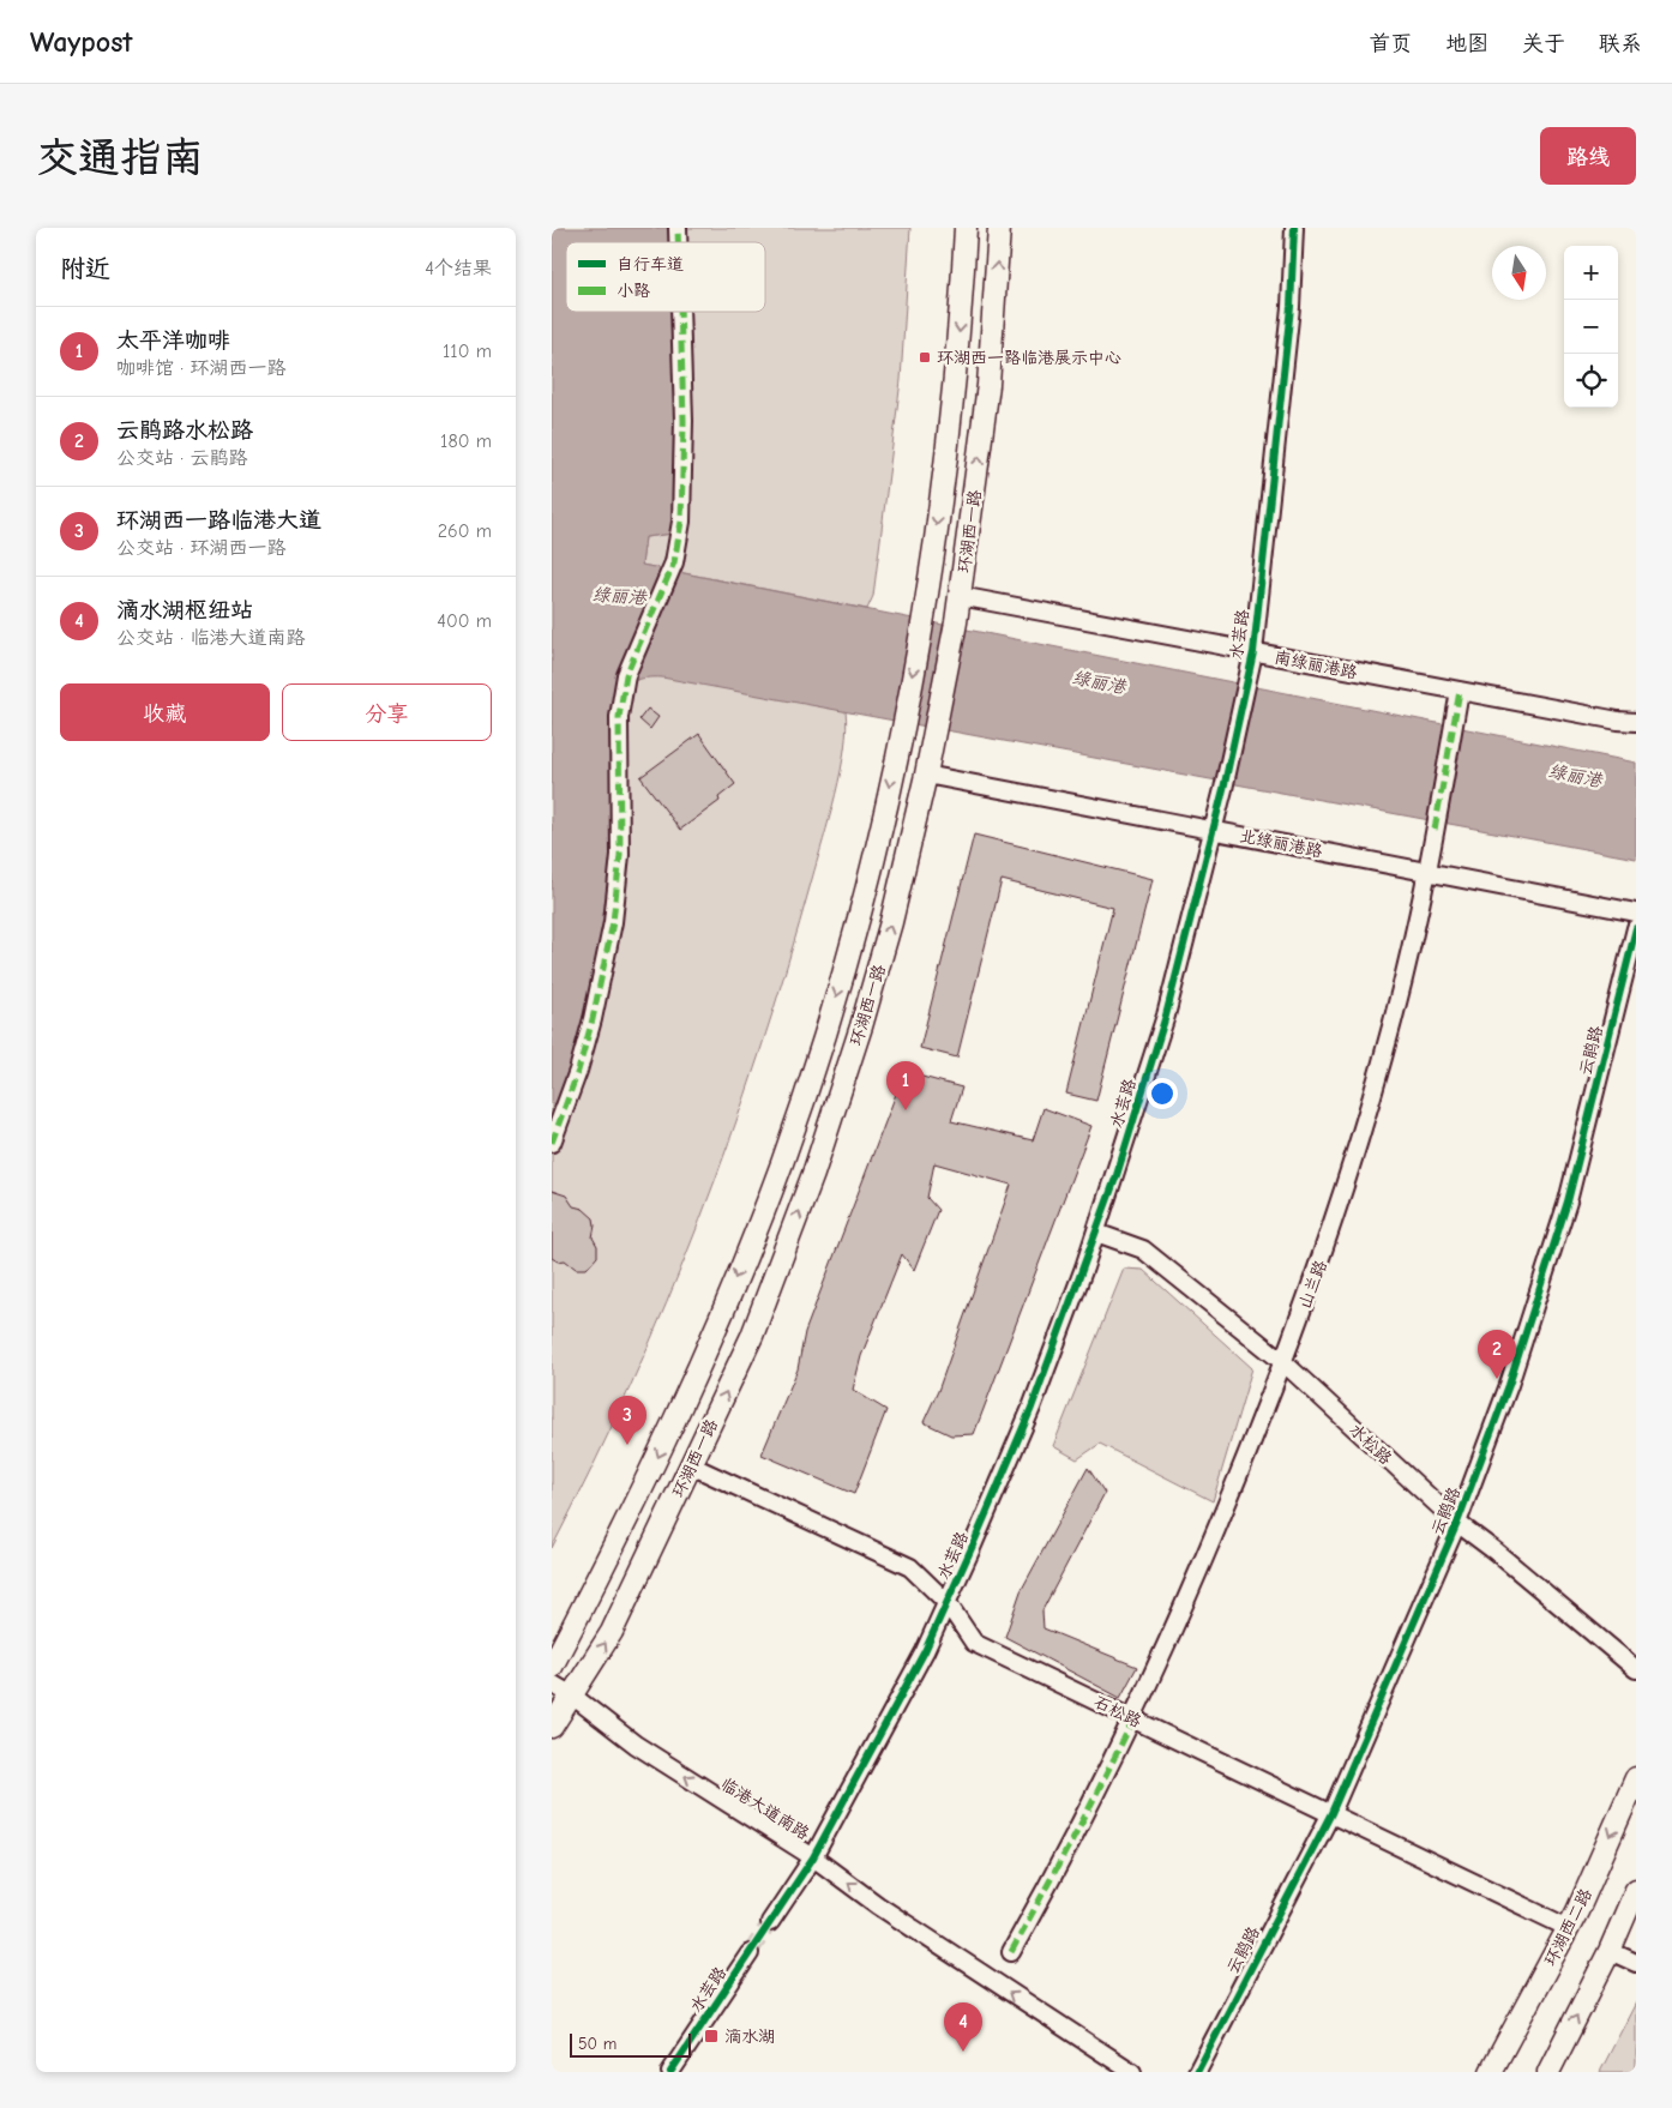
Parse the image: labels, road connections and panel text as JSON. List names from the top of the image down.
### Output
{
  "streets": {
    "main road": ["环湖西一路", "环湖西二路"],
    "street": [
      "水芸路",
      "南绿丽港路",
      "北绿丽港路",
      "云鹃路",
      "山兰路",
      "水松路",
      "石松路",
      "临港大道南路"
    ]
  },
  "crossings": [
    ["环湖西一路", "南绿丽港路"],
    ["环湖西一路", "北绿丽港路"],
    ["环湖西一路", "石松路"],
    ["环湖西一路", "临港大道南路"],
    ["水芸路", "南绿丽港路"],
    ["水芸路", "北绿丽港路"],
    ["水芸路", "水松路"],
    ["水芸路", "石松路"],
    ["水芸路", "临港大道南路"],
    ["南绿丽港路", "山兰路"],
    ["北绿丽港路", "山兰路"],
    ["云鹃路", "水松路"],
    ["云鹃路", "石松路"],
    ["山兰路", "水松路"],
    ["山兰路", "石松路"],
    ["石松路", "环湖西二路"]
  ],
  "one_way": ["临港大道南路"],
  "water": ["绿丽港"],
  "places": {
    "transit": ["环湖西一路临港展示中心", "滴水湖"]
  },
  "legend": ["自行车道", "小路"],
  "scale_bar": "50 m",
  "north": "bottom",
  "page": {
    "header": "Waypost",
    "nav": [
      "首页",
      "地图",
      "关于",
      "联系"
    ],
    "buttons": [
      "路线",
      ["收藏", "分享"]
    ],
    "title": "交通指南",
    "heading": ["附近", "4个结果"],
    "map_buttons": ["+", "−"],
    "list": [
      {
        "mark": "1",
        "name": "太平洋咖啡",
        "note": "咖啡馆 · 环湖西一路",
        "value": "110 m"
      },
      {
        "mark": "2",
        "name": "云鹃路水松路",
        "note": "公交站 · 云鹃路",
        "value": "180 m"
      },
      {
        "mark": "3",
        "name": "环湖西一路临港大道",
        "note": "公交站 · 环湖西一路",
        "value": "260 m"
      },
      {
        "mark": "4",
        "name": "滴水湖枢纽站",
        "note": "公交站 · 临港大道南路",
        "value": "400 m"
      }
    ],
    "pins": [
      "1",
      "2",
      "3",
      "4"
    ],
    "scale": "50 m"
  }
}
